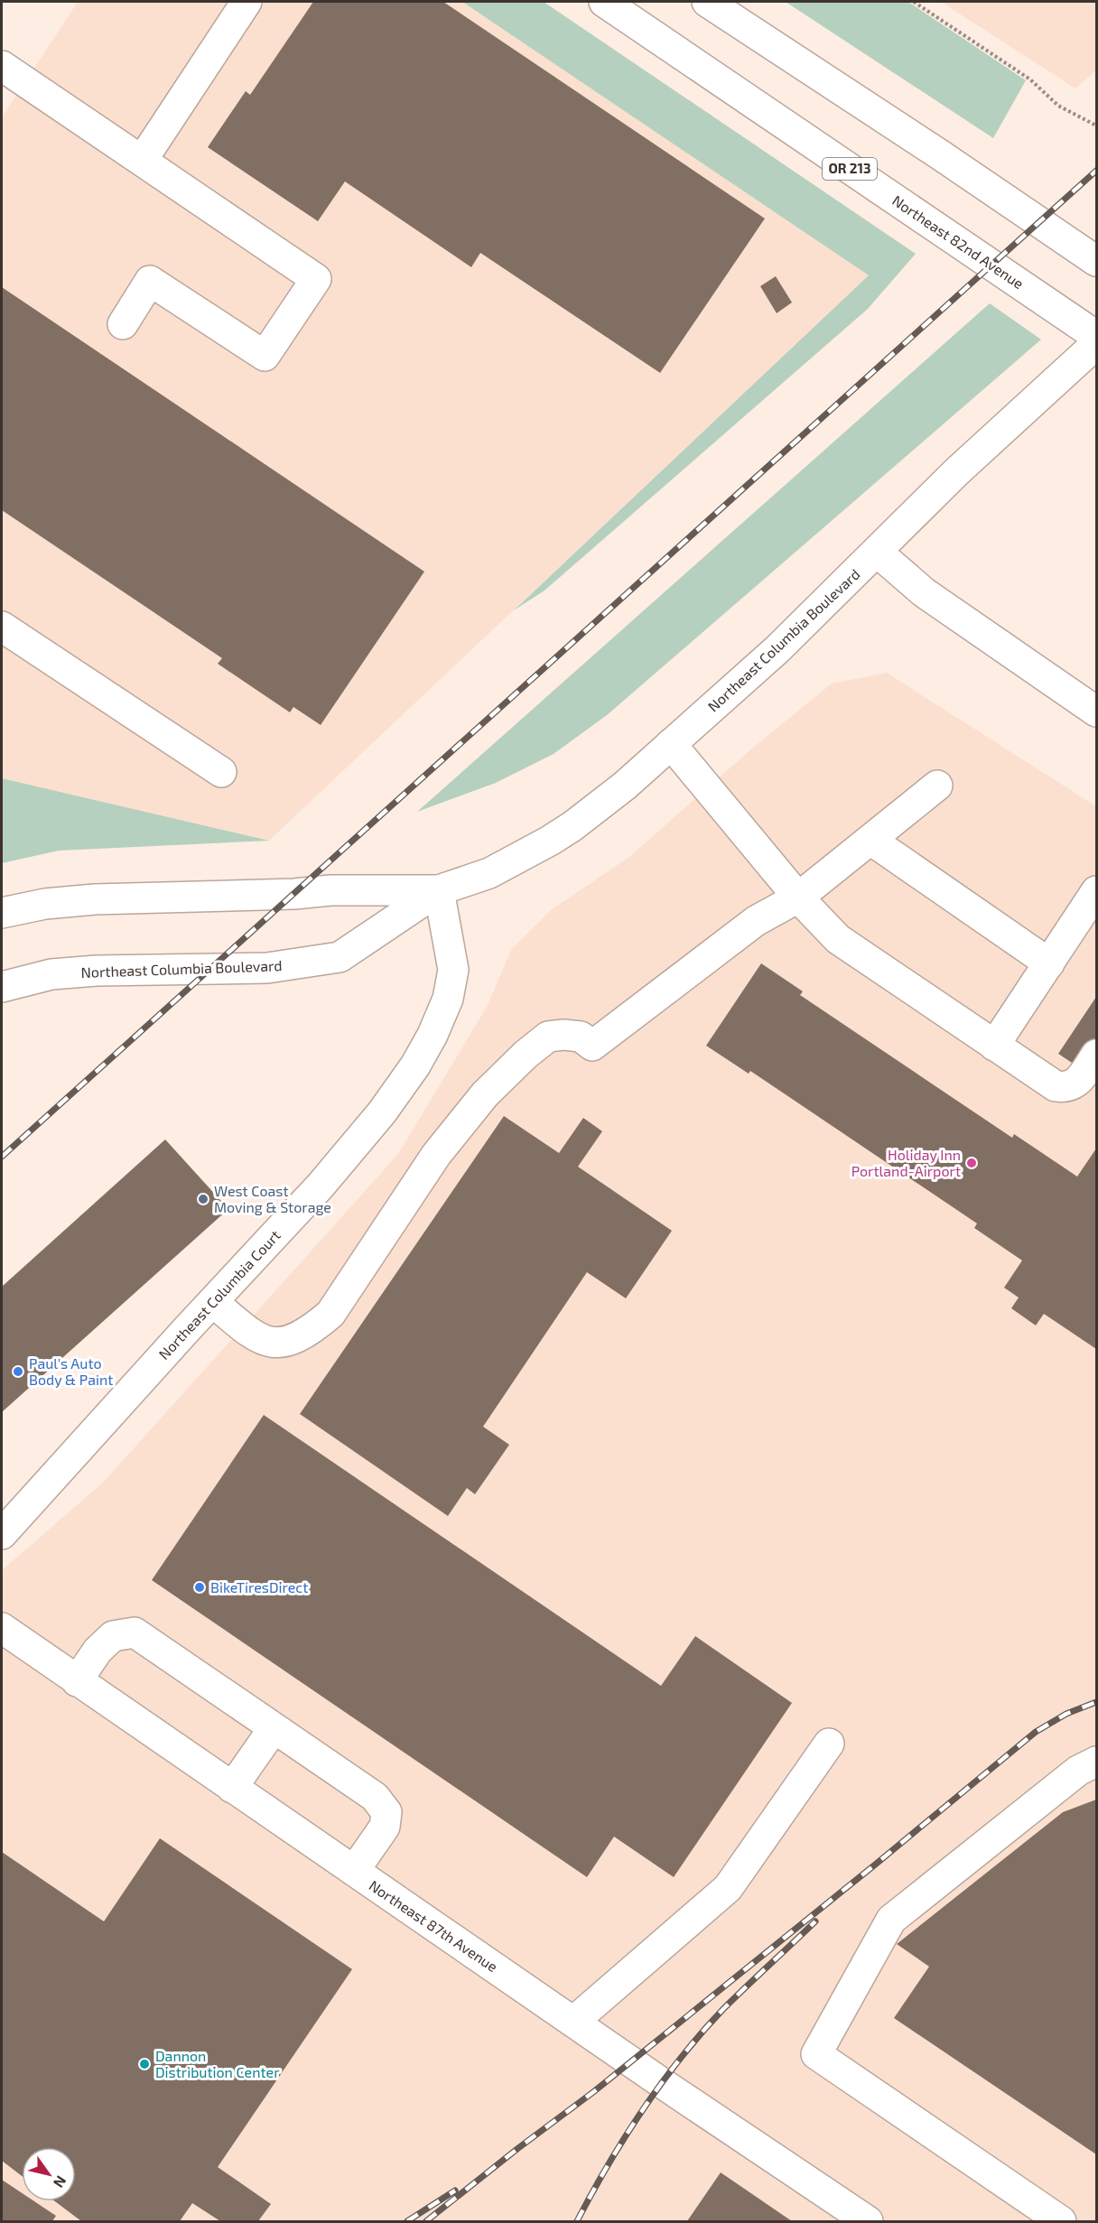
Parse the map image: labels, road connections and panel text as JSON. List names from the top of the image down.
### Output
{
  "streets": {
    "main road": [
      "OR 213",
      "Northeast 82nd Avenue",
      "Northeast Columbia Boulevard",
      "Northeast Columbia Court",
      "Northeast 87th Avenue"
    ]
  },
  "crossings": [
    ["Northeast Columbia Boulevard", "Northeast Columbia Court"]
  ],
  "places": [
    "Holiday Inn Portland-Airport",
    "West Coast Moving & Storage",
    "Paul's Auto Body & Paint",
    "BikeTiresDirect",
    "Dannon Distribution Center"
  ],
  "north": "bottom right"
}
